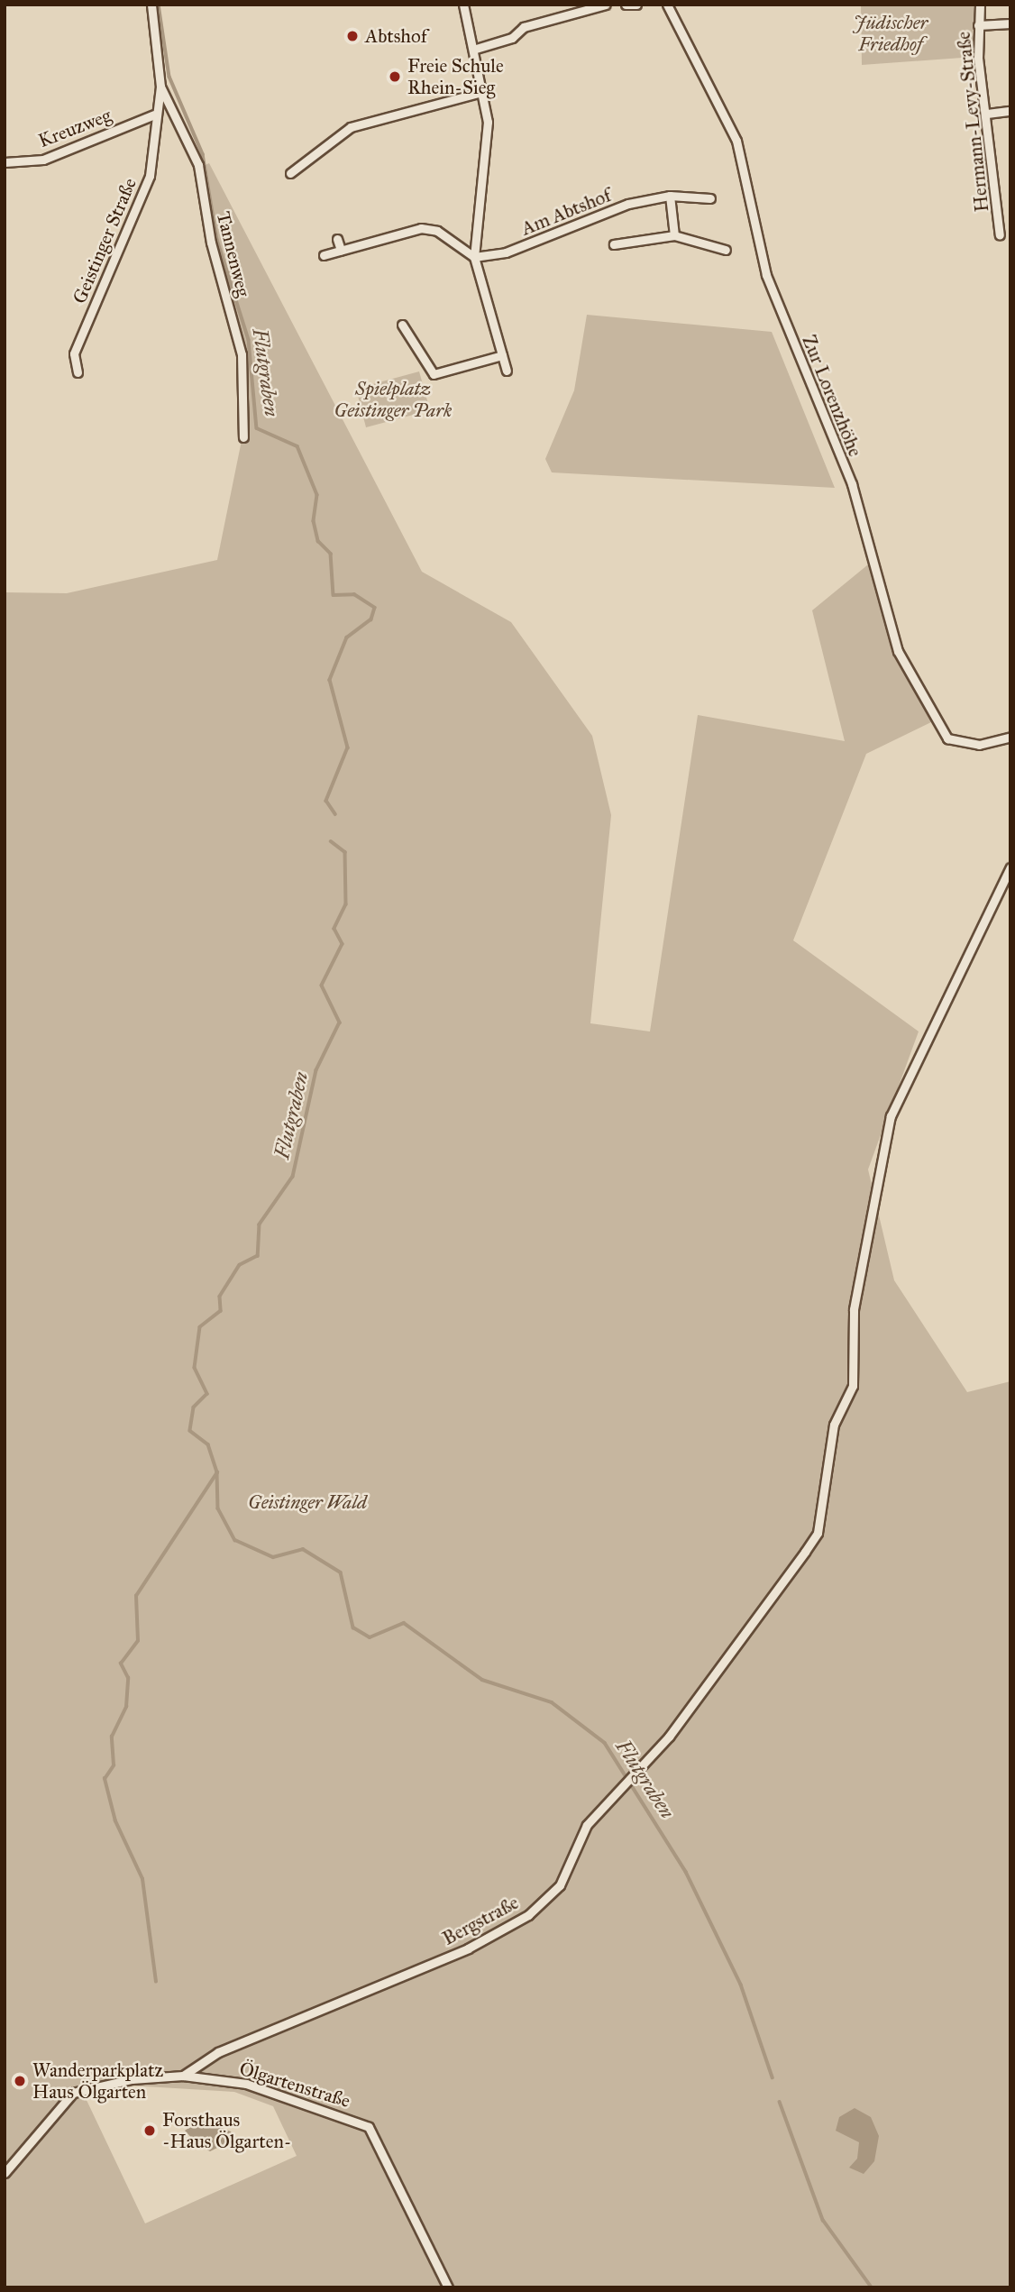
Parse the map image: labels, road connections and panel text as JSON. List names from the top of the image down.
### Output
{
  "streets": {
    "street": [
      "Hermann-Levy-Straße",
      "Kreuzweg",
      "Am Abtshof",
      "Geistinger Straße",
      "Tannenweg",
      "Zur Lorenzhöhe",
      "Bergstraße",
      "Ölgartenstraße"
    ]
  },
  "crossings": [
    ["Kreuzweg", "Geistinger Straße"],
    ["Geistinger Straße", "Tannenweg"],
    ["Bergstraße", "Ölgartenstraße"]
  ],
  "water": ["Flutgraben"],
  "parks": ["Jüdischer Friedhof", "Spielplatz Geistinger Park", "Geistinger Wald"],
  "places": [
    "Abtshof",
    "Freie Schule Rhein-Sieg",
    "Wanderparkplatz Haus Ölgarten",
    "Forsthaus -Haus Ölgarten-"
  ]
}
